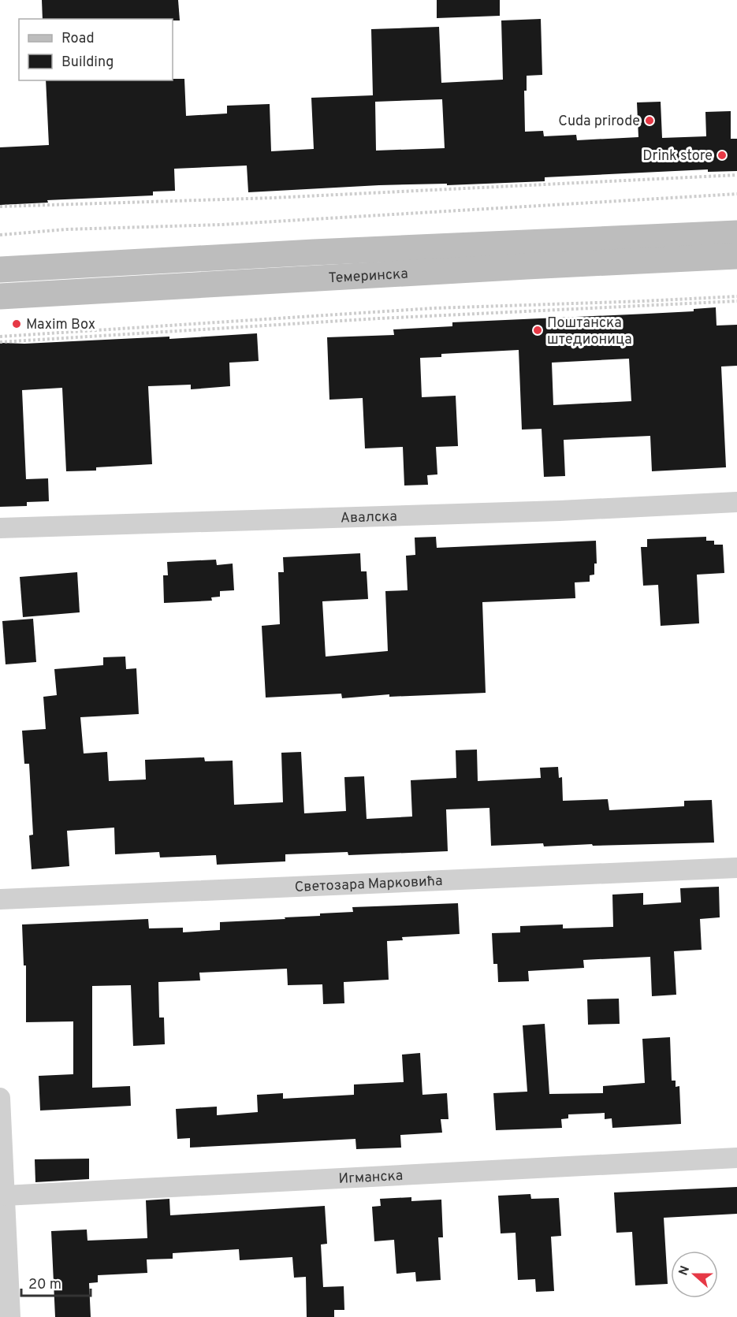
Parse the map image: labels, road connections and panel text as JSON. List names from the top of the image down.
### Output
{
  "streets": {
    "main road": ["Темеринска"],
    "street": ["Авалска", "Светозара Марковића", "Игманска"]
  },
  "places": [
    "Cuda prirode",
    "Drink store",
    "Maxim Box",
    "Поштанска штедионица"
  ],
  "legend": ["Road", "Building"],
  "scale_bar": "20 m",
  "north": "left"
}
